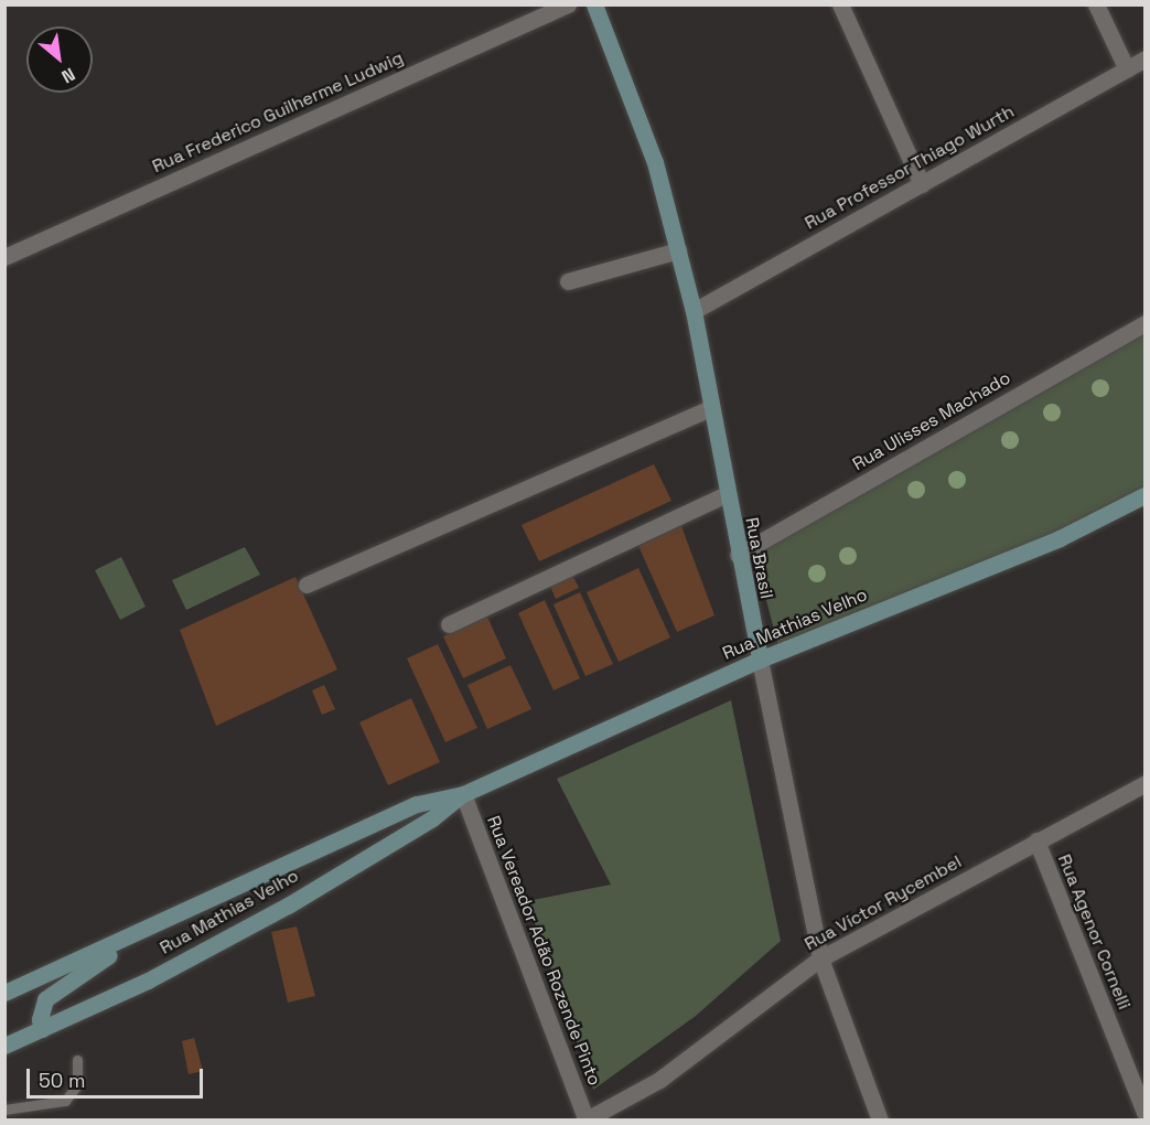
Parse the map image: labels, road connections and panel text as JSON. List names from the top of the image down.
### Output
{
  "streets": {
    "street": [
      "Rua Frederico Guilherme Ludwig",
      "Rua Professor Thiago Wurth",
      "Rua Ulisses Machado",
      "Rua Brasil",
      "Rua Mathias Velho",
      "Rua Víctor Rycembel",
      "Rua Agenor Cornelli",
      "Rua Vereador Adão Rozende Pinto"
    ]
  },
  "crossings": [
    ["Rua Professor Thiago Wurth", "Rua Brasil"],
    ["Rua Ulisses Machado", "Rua Brasil"],
    ["Rua Brasil", "Rua Mathias Velho"],
    ["Rua Brasil", "Rua Víctor Rycembel"],
    ["Rua Mathias Velho", "Rua Vereador Adão Rozende Pinto"],
    ["Rua Víctor Rycembel", "Rua Agenor Cornelli"],
    ["Rua Víctor Rycembel", "Rua Vereador Adão Rozende Pinto"]
  ],
  "scale_bar": "50 m",
  "north": "bottom right"
}
